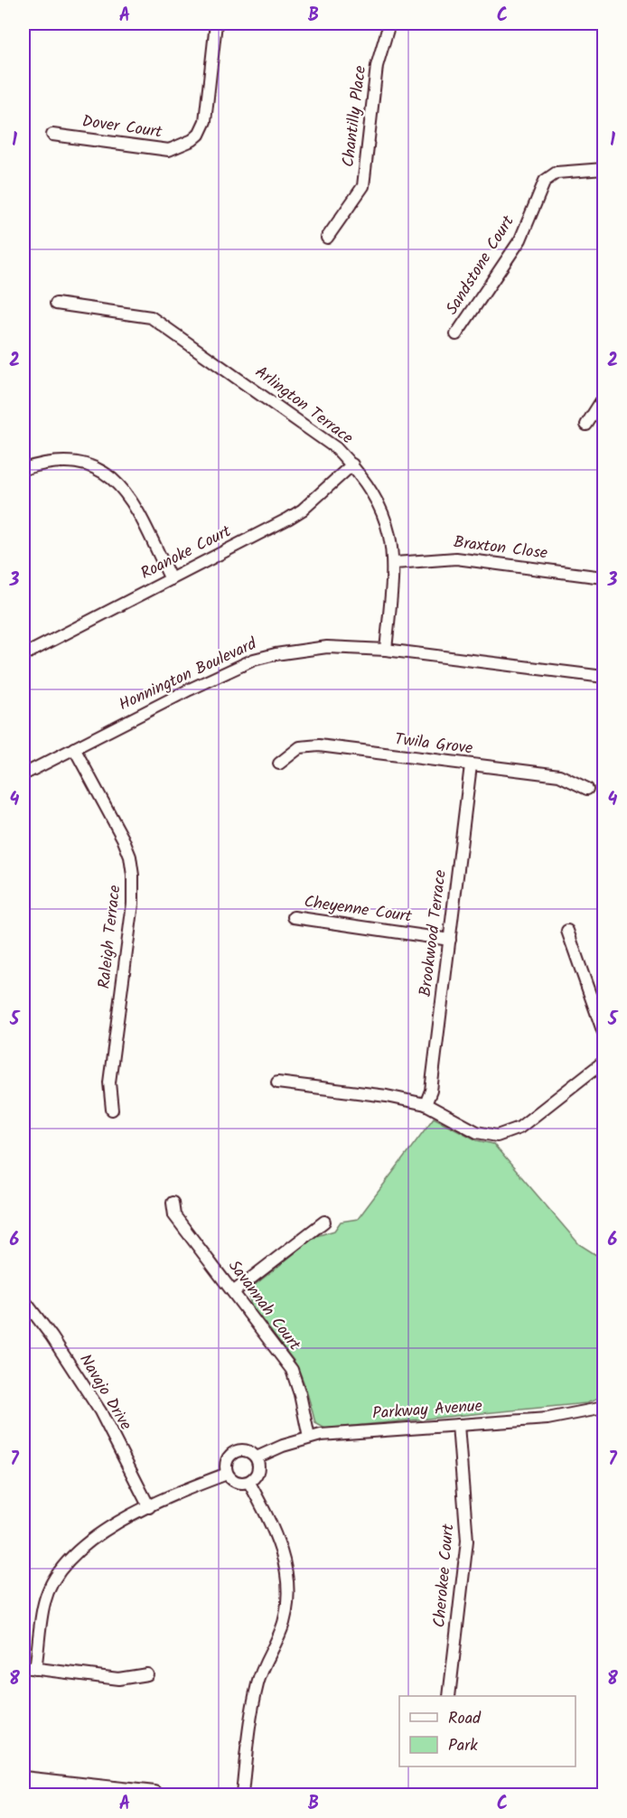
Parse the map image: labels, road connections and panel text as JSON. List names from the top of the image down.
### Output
{
  "streets": {
    "street": [
      "Chantilly Place",
      "Dover Court",
      "Sandstone Court",
      "Arlington Terrace",
      "Braxton Close",
      "Roanoke Court",
      "Honnington Boulevard",
      "Twila Grove",
      "Cheyenne Court",
      "Brookwood Terrace",
      "Raleigh Terrace",
      "Savannah Court",
      "Navajo Drive",
      "Parkway Avenue",
      "Cherokee Court"
    ]
  },
  "crossings": [
    ["Arlington Terrace", "Braxton Close"],
    ["Arlington Terrace", "Roanoke Court"],
    ["Arlington Terrace", "Honnington Boulevard"],
    ["Honnington Boulevard", "Raleigh Terrace"],
    ["Twila Grove", "Brookwood Terrace"],
    ["Cheyenne Court", "Brookwood Terrace"],
    ["Savannah Court", "Parkway Avenue"],
    ["Parkway Avenue", "Cherokee Court"]
  ],
  "legend": ["Road", "Park"],
  "grid": {
    "columns": ["A", "B", "C"],
    "rows": [
      "1",
      "2",
      "3",
      "4",
      "5",
      "6",
      "7",
      "8"
    ]
  }
}
